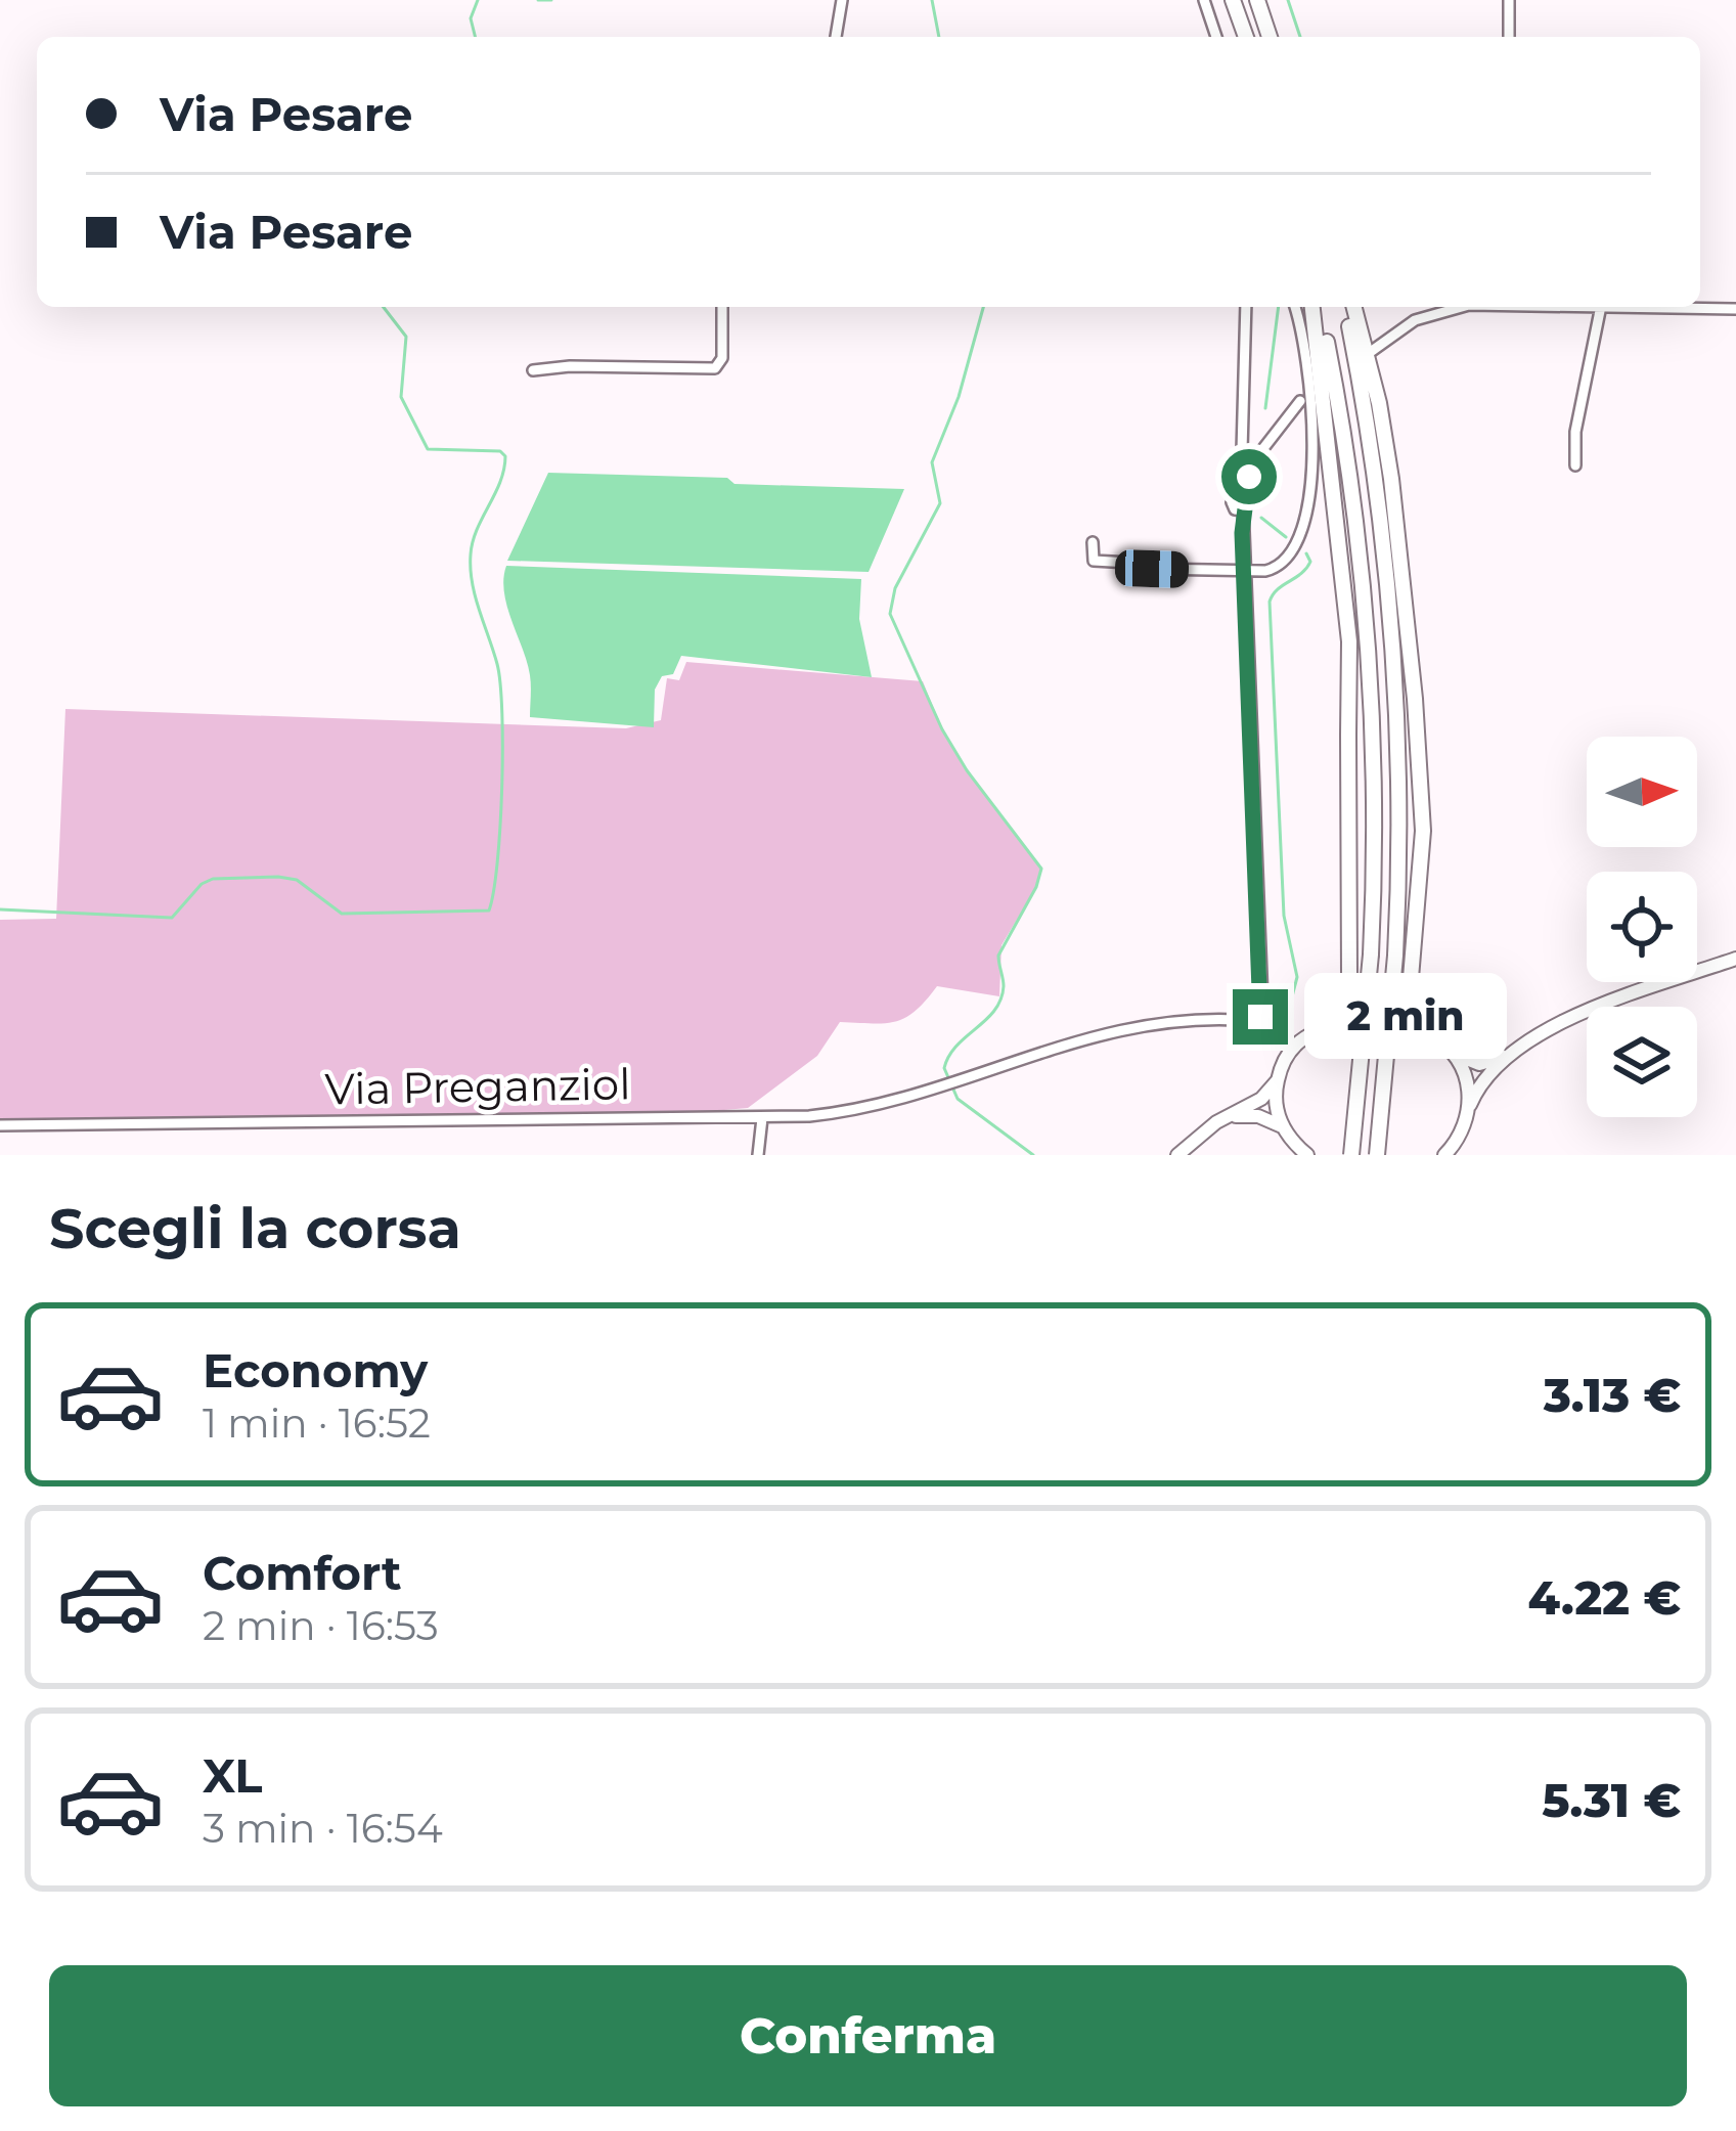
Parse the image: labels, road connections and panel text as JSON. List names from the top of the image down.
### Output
{
  "streets": {
    "street": ["Via Preganziol"]
  },
  "north": "right",
  "page": {
    "banner": ["Via Pesare", "Via Pesare"],
    "bubble": "2 min",
    "heading": "Scegli la corsa",
    "list": [
      {
        "name": "Economy",
        "note": "1 min · 16:52",
        "value": "3.13 €"
      },
      {
        "name": "Comfort",
        "note": "2 min · 16:53",
        "value": "4.22 €"
      },
      {
        "name": "XL",
        "note": "3 min · 16:54",
        "value": "5.31 €"
      }
    ],
    "buttons": "Conferma"
  }
}
